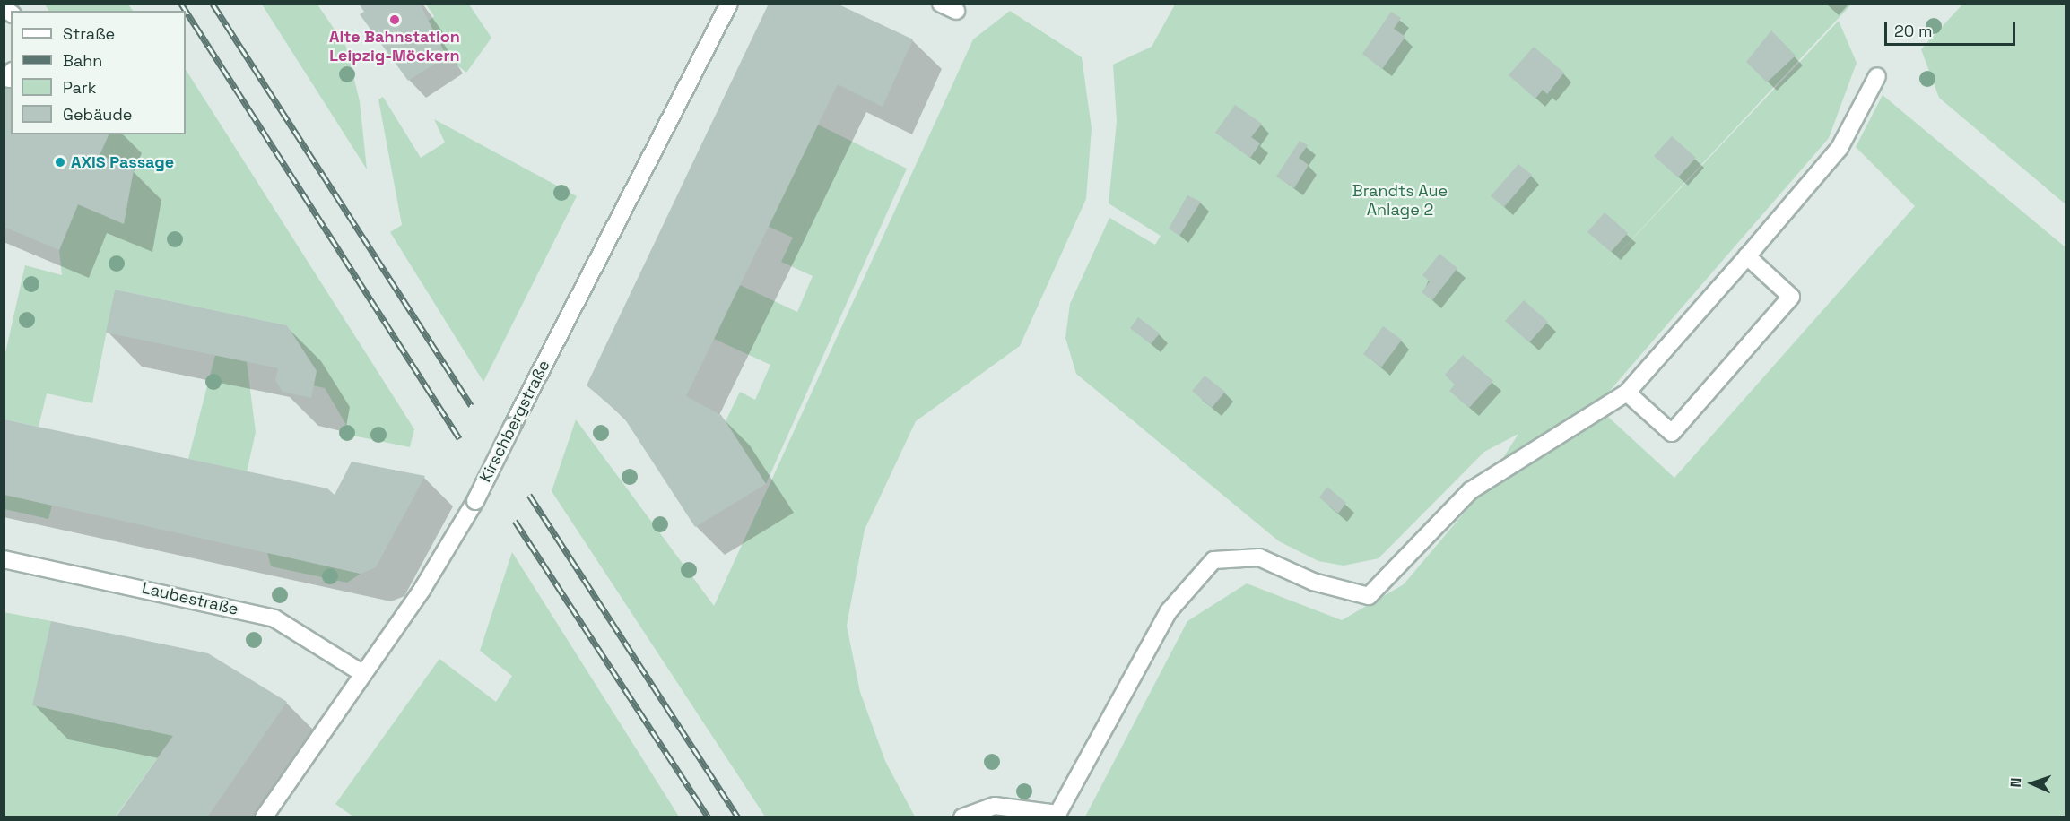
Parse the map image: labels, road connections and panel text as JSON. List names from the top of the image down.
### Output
{
  "streets": {
    "street": ["Kirschbergstraße", "Laubestraße"]
  },
  "crossings": [
    ["Kirschbergstraße", "Laubestraße"]
  ],
  "parks": ["Brandts Aue Anlage 2"],
  "places": ["Alte Bahnstation Leipzig-Möckern", "AXIS Passage"],
  "legend": [
    "Straße",
    "Bahn",
    "Park",
    "Gebäude"
  ],
  "scale_bar": "20 m",
  "north": "left"
}
